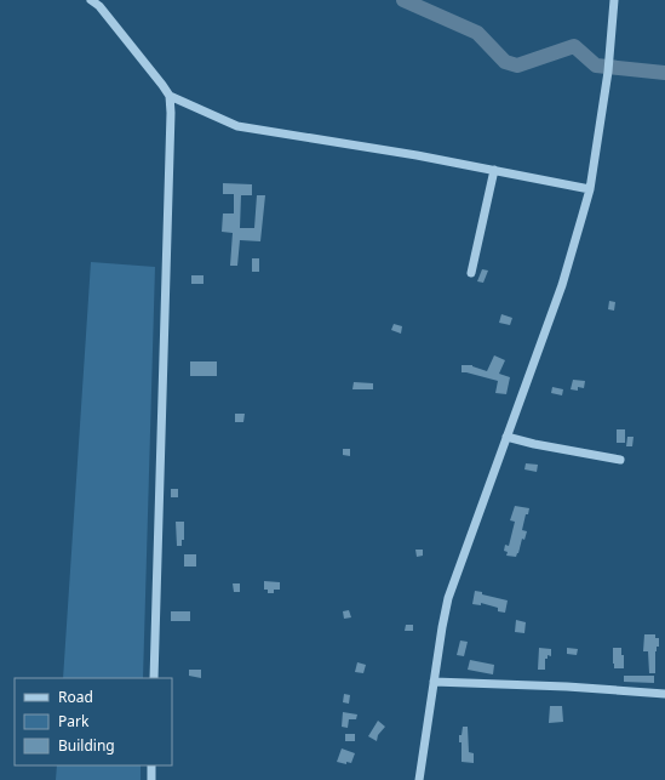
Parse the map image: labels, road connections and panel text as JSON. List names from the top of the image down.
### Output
{
  "legend": ["Road", "Park", "Building"]
}
